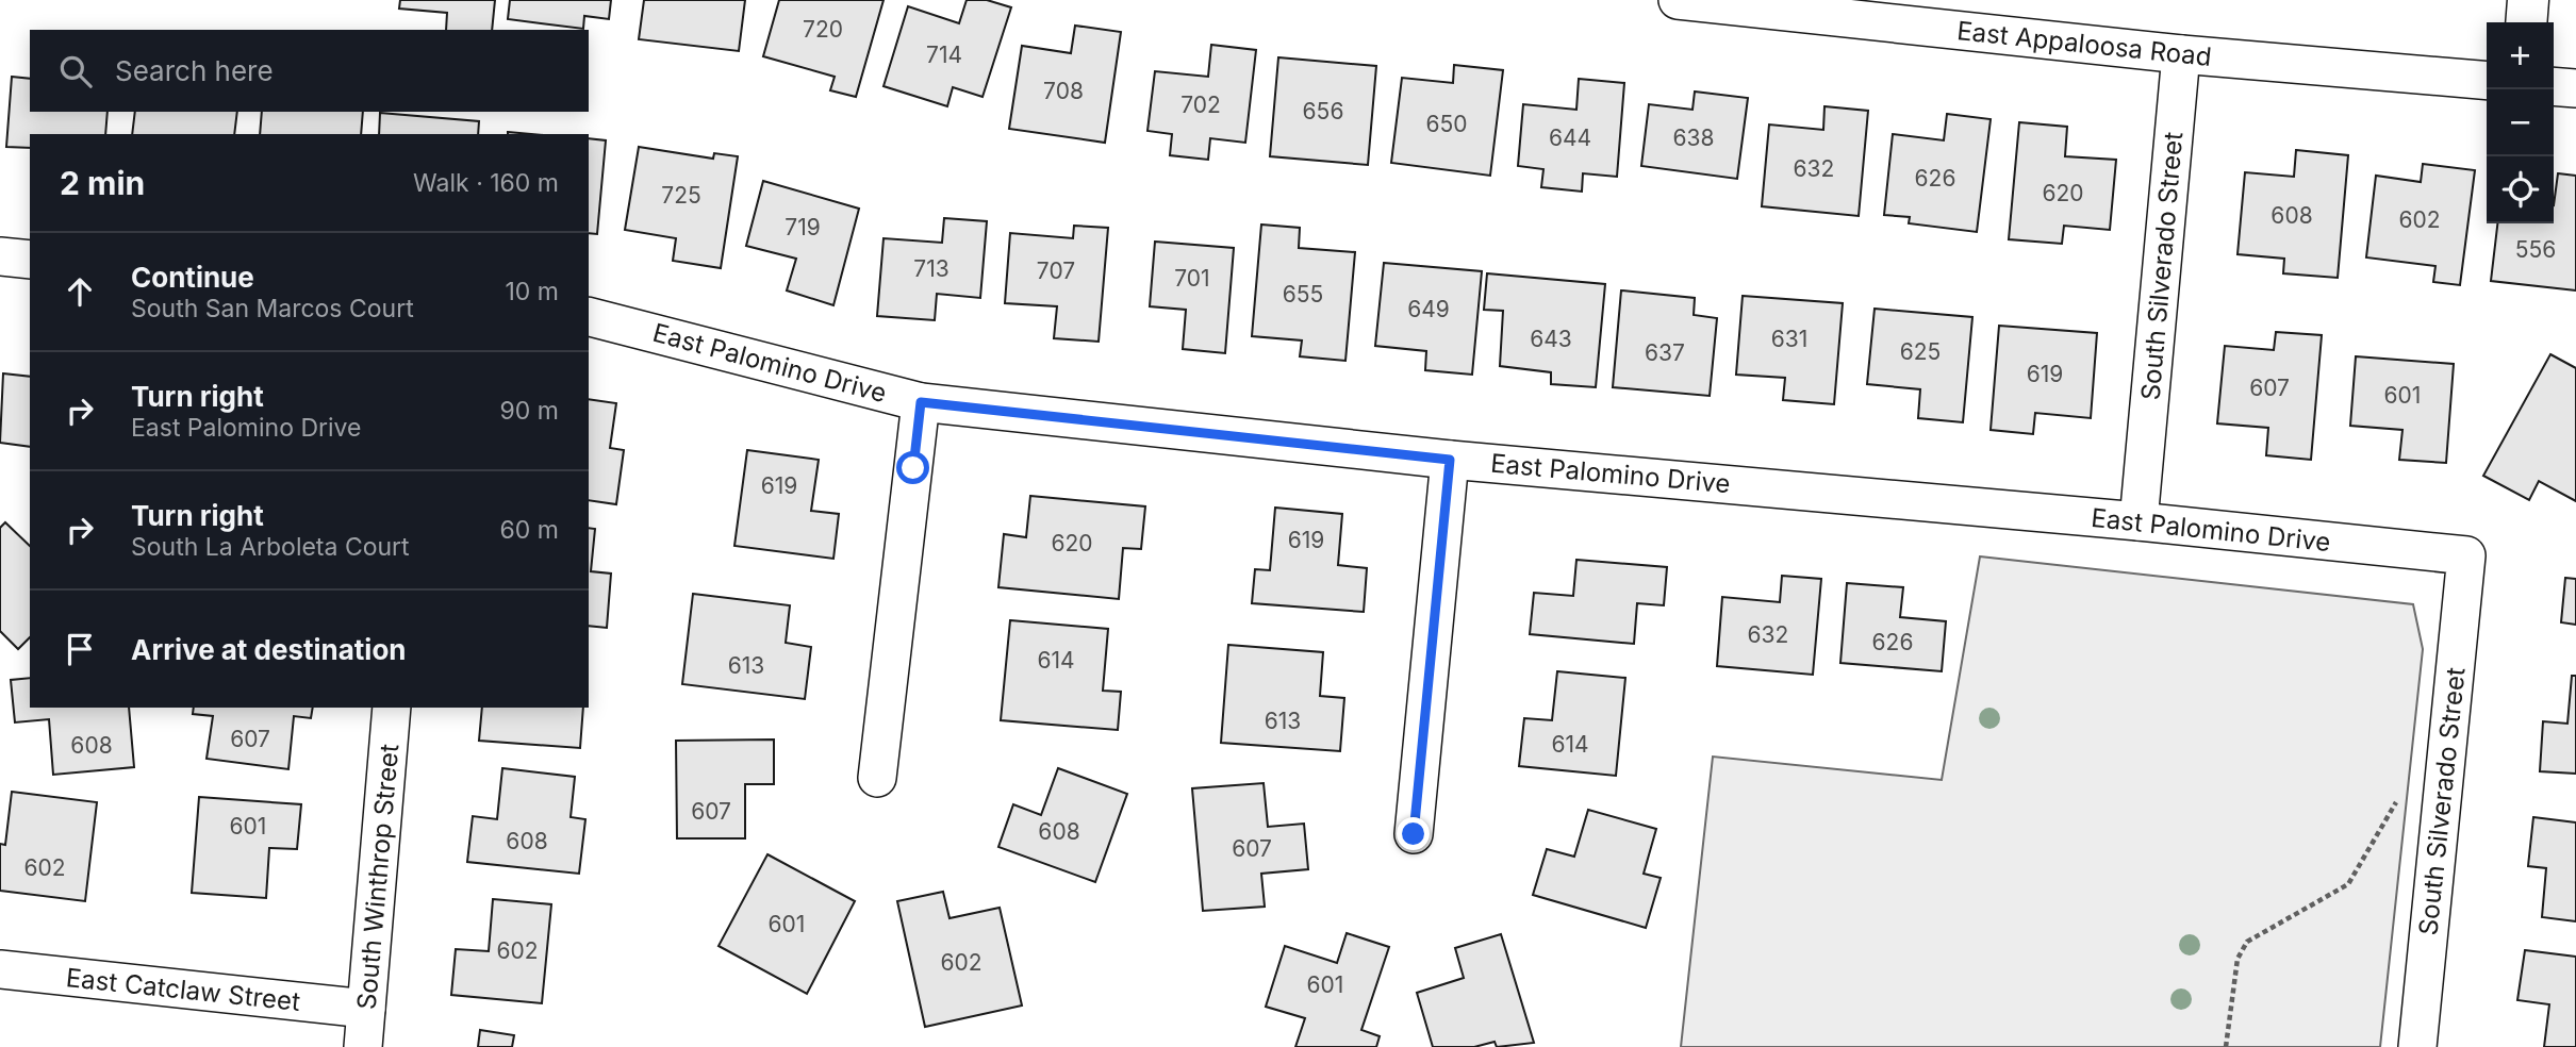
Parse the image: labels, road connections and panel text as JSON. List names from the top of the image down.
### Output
{
  "streets": {
    "street": [
      "East Appaloosa Road",
      "South Silverado Street",
      "East Palomino Drive",
      "South Winthrop Street",
      "East Catclaw Street"
    ]
  },
  "crossings": [
    ["East Appaloosa Road", "South Silverado Street"],
    ["South Silverado Street", "East Palomino Drive"],
    ["South Winthrop Street", "East Catclaw Street"]
  ],
  "house_numbers": [
    "720",
    "714",
    "708",
    "702",
    "656",
    "650",
    "644",
    "638",
    "632",
    "626",
    "620",
    "725",
    "608",
    "602",
    "719",
    "556",
    "713",
    "707",
    "701",
    "655",
    "649",
    "643",
    "631",
    "625",
    "637",
    "619",
    "607",
    "601",
    "619",
    "619",
    "620",
    "632",
    "626",
    "614",
    "613",
    "613",
    "607",
    "614",
    "608",
    "607",
    "601",
    "608",
    "608",
    "607",
    "602",
    "601",
    "602",
    "602",
    "601"
  ],
  "page": {
    "map_buttons": ["+", "−"],
    "search": "Search here",
    "heading": ["2 min", "Walk · 160 m"],
    "list": [
      ["Continue", "South San Marcos Court", "10 m"],
      ["Turn right", "East Palomino Drive", "90 m"],
      ["Turn right", "South La Arboleta Court", "60 m"],
      "Arrive at destination"
    ]
  }
}
